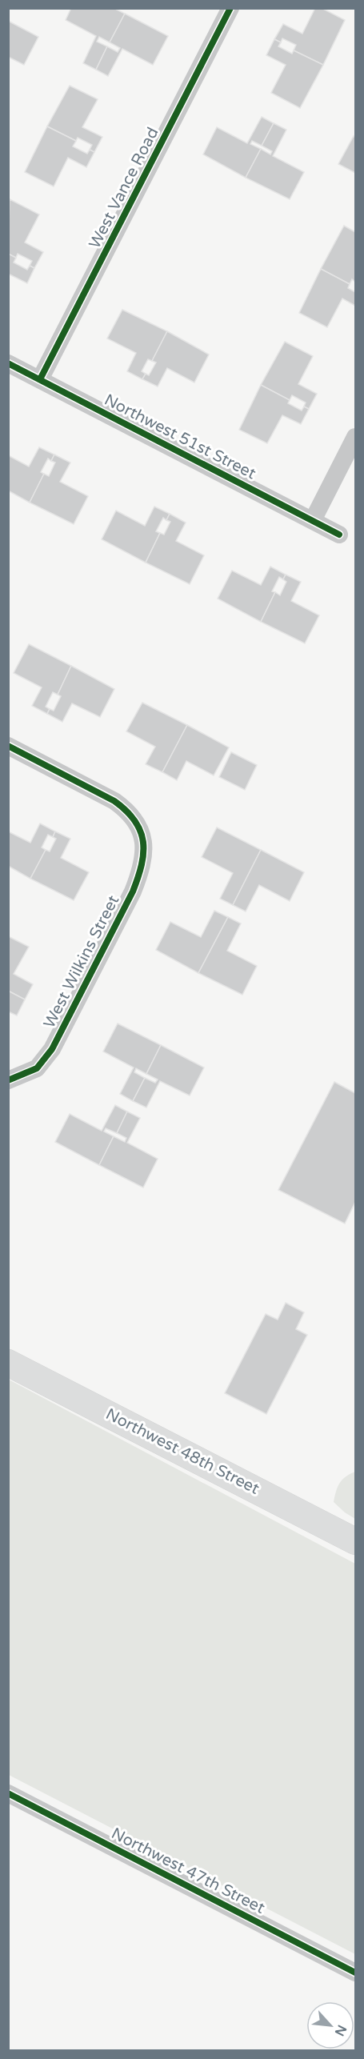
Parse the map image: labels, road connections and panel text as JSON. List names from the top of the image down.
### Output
{
  "streets": {
    "main road": ["Northwest 48th Street"],
    "street": [
      "West Vance Road",
      "Northwest 51st Street",
      "West Wilkins Street",
      "Northwest 47th Street"
    ]
  },
  "crossings": [
    ["West Vance Road", "Northwest 51st Street"]
  ],
  "north": "bottom right"
}
